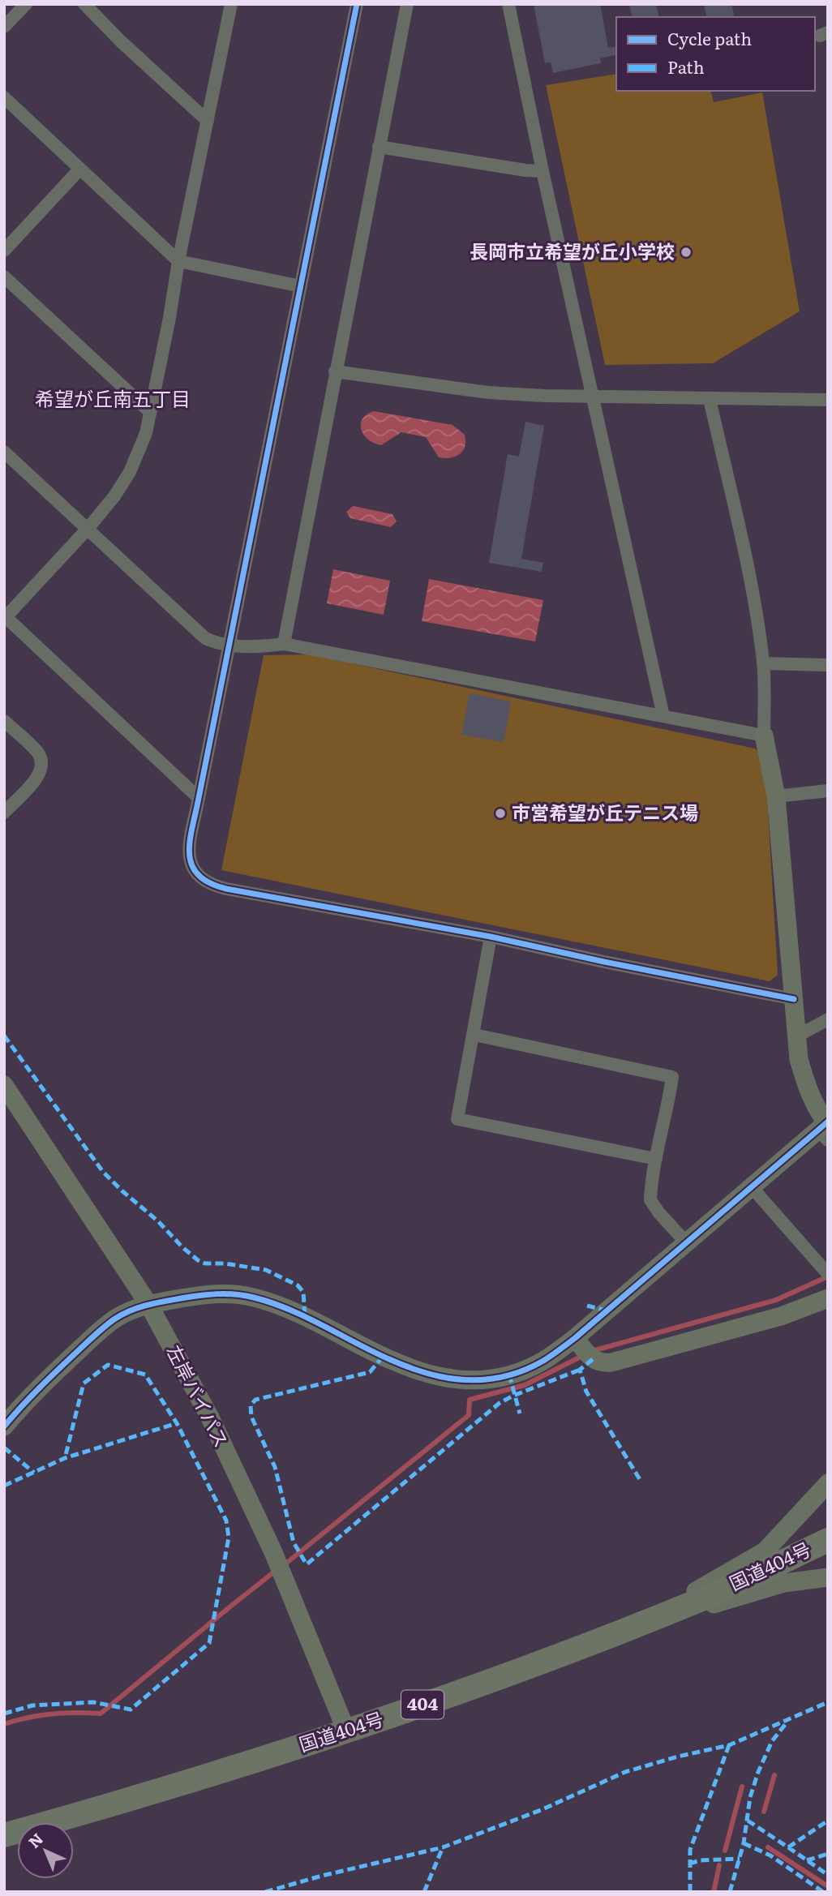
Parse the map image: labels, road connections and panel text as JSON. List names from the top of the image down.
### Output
{
  "streets": {
    "highway": ["国道404号", "404"],
    "street": ["左岸バイパス"]
  },
  "crossings": [
    ["左岸バイパス", "国道404号"]
  ],
  "districts": ["希望が丘南五丁目"],
  "places": ["長岡市立希望が丘小学校", "市営希望が丘テニス場"],
  "legend": ["Cycle path", "Path"],
  "north": "top left"
}
